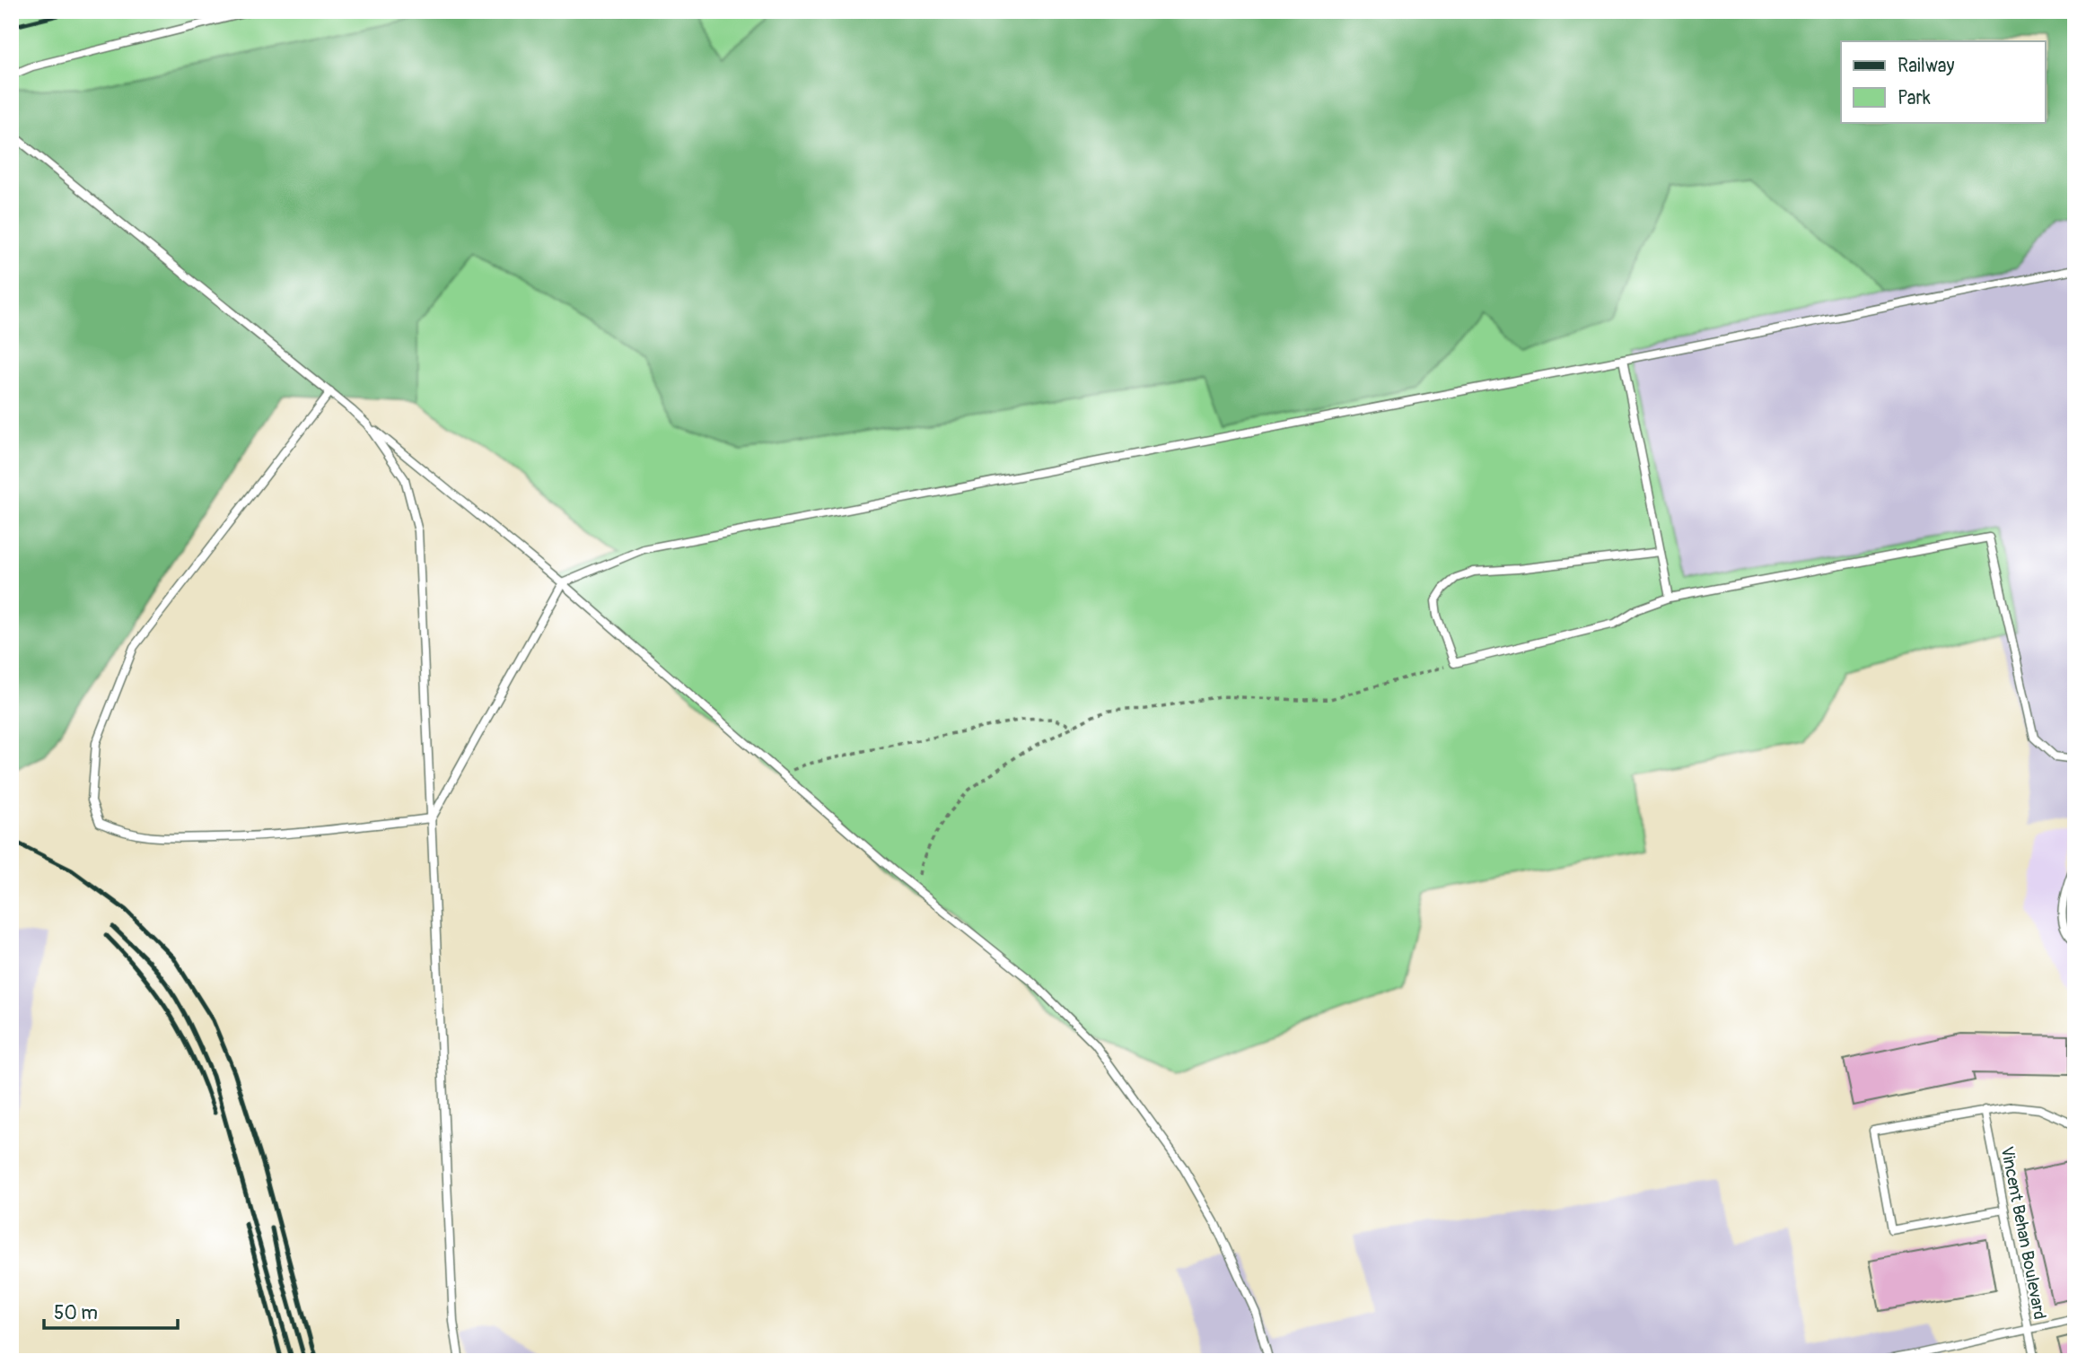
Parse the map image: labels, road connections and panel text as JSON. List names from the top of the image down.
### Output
{
  "streets": {
    "lane": ["Vincent Behan Boulevard"]
  },
  "legend": ["Railway", "Park"],
  "scale_bar": "50 m"
}
